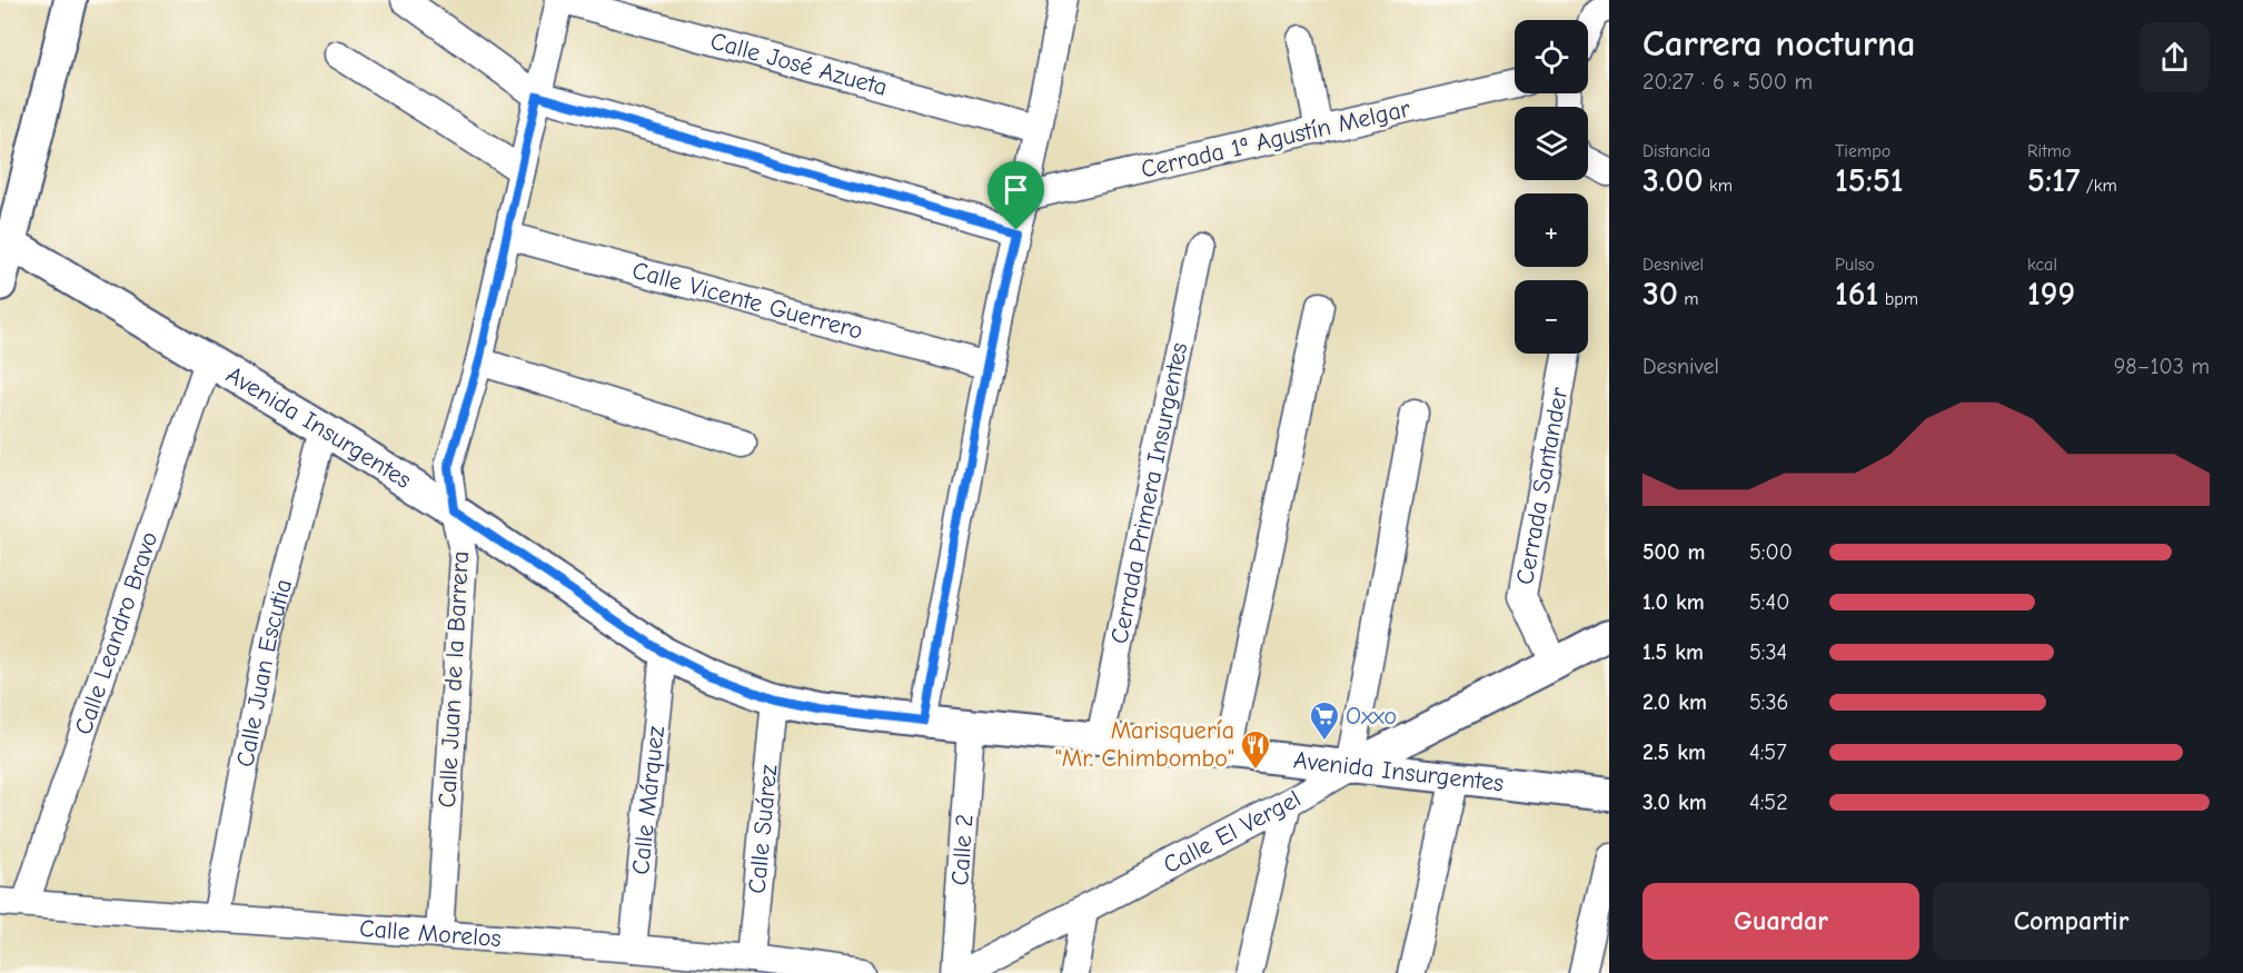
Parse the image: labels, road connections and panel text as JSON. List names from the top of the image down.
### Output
{
  "streets": {
    "street": [
      "Calle José Azueta",
      "Cerrada 1ª Agustín Melgar",
      "Calle Vicente Guerrero",
      "Avenida Insurgentes",
      "Cerrada Santander",
      "Cerrada Primera Insurgentes",
      "Calle Leandro Bravo",
      "Calle Juan Escutia",
      "Calle Juan de la Barrera",
      "Calle Márquez",
      "Calle Suárez",
      "Calle El Vergel",
      "Calle 2",
      "Calle Morelos"
    ]
  },
  "crossings": [
    ["Calle José Azueta", "Calle Juan de la Barrera"],
    ["Calle Vicente Guerrero", "Calle Juan de la Barrera"],
    ["Avenida Insurgentes", "Cerrada Primera Insurgentes"],
    ["Avenida Insurgentes", "Calle Leandro Bravo"],
    ["Avenida Insurgentes", "Calle Juan Escutia"],
    ["Avenida Insurgentes", "Calle Juan de la Barrera"],
    ["Avenida Insurgentes", "Calle Márquez"],
    ["Avenida Insurgentes", "Calle Suárez"],
    ["Avenida Insurgentes", "Calle El Vergel"],
    ["Avenida Insurgentes", "Calle 2"],
    ["Cerrada Santander", "Calle El Vergel"],
    ["Calle Leandro Bravo", "Calle Morelos"],
    ["Calle Juan Escutia", "Calle Morelos"],
    ["Calle Juan de la Barrera", "Calle Morelos"],
    ["Calle Márquez", "Calle Morelos"],
    ["Calle Suárez", "Calle Morelos"]
  ],
  "places": {
    "supermarket": ["Oxxo"],
    "restaurant": ["Marisquería \"Mr. Chimbombo\""]
  },
  "page": {
    "heading": ["Carrera nocturna", "20:27 · 6 × 500 m"],
    "map_buttons": ["+", "−"],
    "stats": [
      ["Distancia", "3.00 km"],
      ["Tiempo", "15:51"],
      ["Ritmo", "5:17 /km"],
      ["Desnivel", "30 m"],
      ["Pulso", "161 bpm"],
      ["kcal", "199"]
    ],
    "chart": ["Desnivel", "98–103 m"],
    "list": [
      {
        "name": "500 m",
        "note": "5:00"
      },
      {
        "name": "1.0 km",
        "note": "5:40"
      },
      {
        "name": "1.5 km",
        "note": "5:34"
      },
      {
        "name": "2.0 km",
        "note": "5:36"
      },
      {
        "name": "2.5 km",
        "note": "4:57"
      },
      {
        "name": "3.0 km",
        "note": "4:52"
      }
    ],
    "buttons": ["Guardar", "Compartir"]
  }
}
